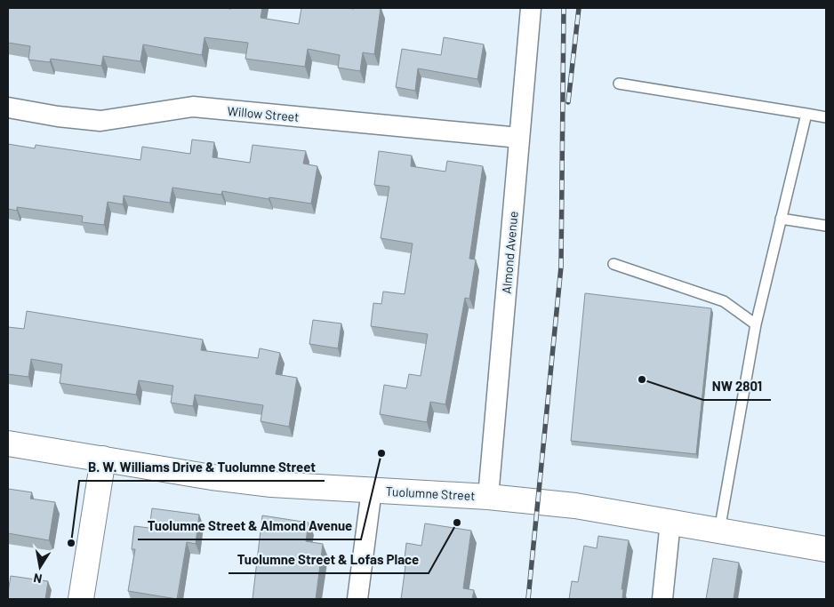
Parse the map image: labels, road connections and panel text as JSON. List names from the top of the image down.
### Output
{
  "streets": {
    "main road": ["Tuolumne Street"],
    "street": ["Willow Street", "Almond Avenue"]
  },
  "crossings": [
    ["Willow Street", "Almond Avenue"],
    ["Almond Avenue", "Tuolumne Street"]
  ],
  "places": [
    "NW 2801",
    "Tuolumne Street & Almond Avenue",
    "Tuolumne Street & Lofas Place",
    "B. W. Williams Drive & Tuolumne Street"
  ],
  "north": "bottom"
}
